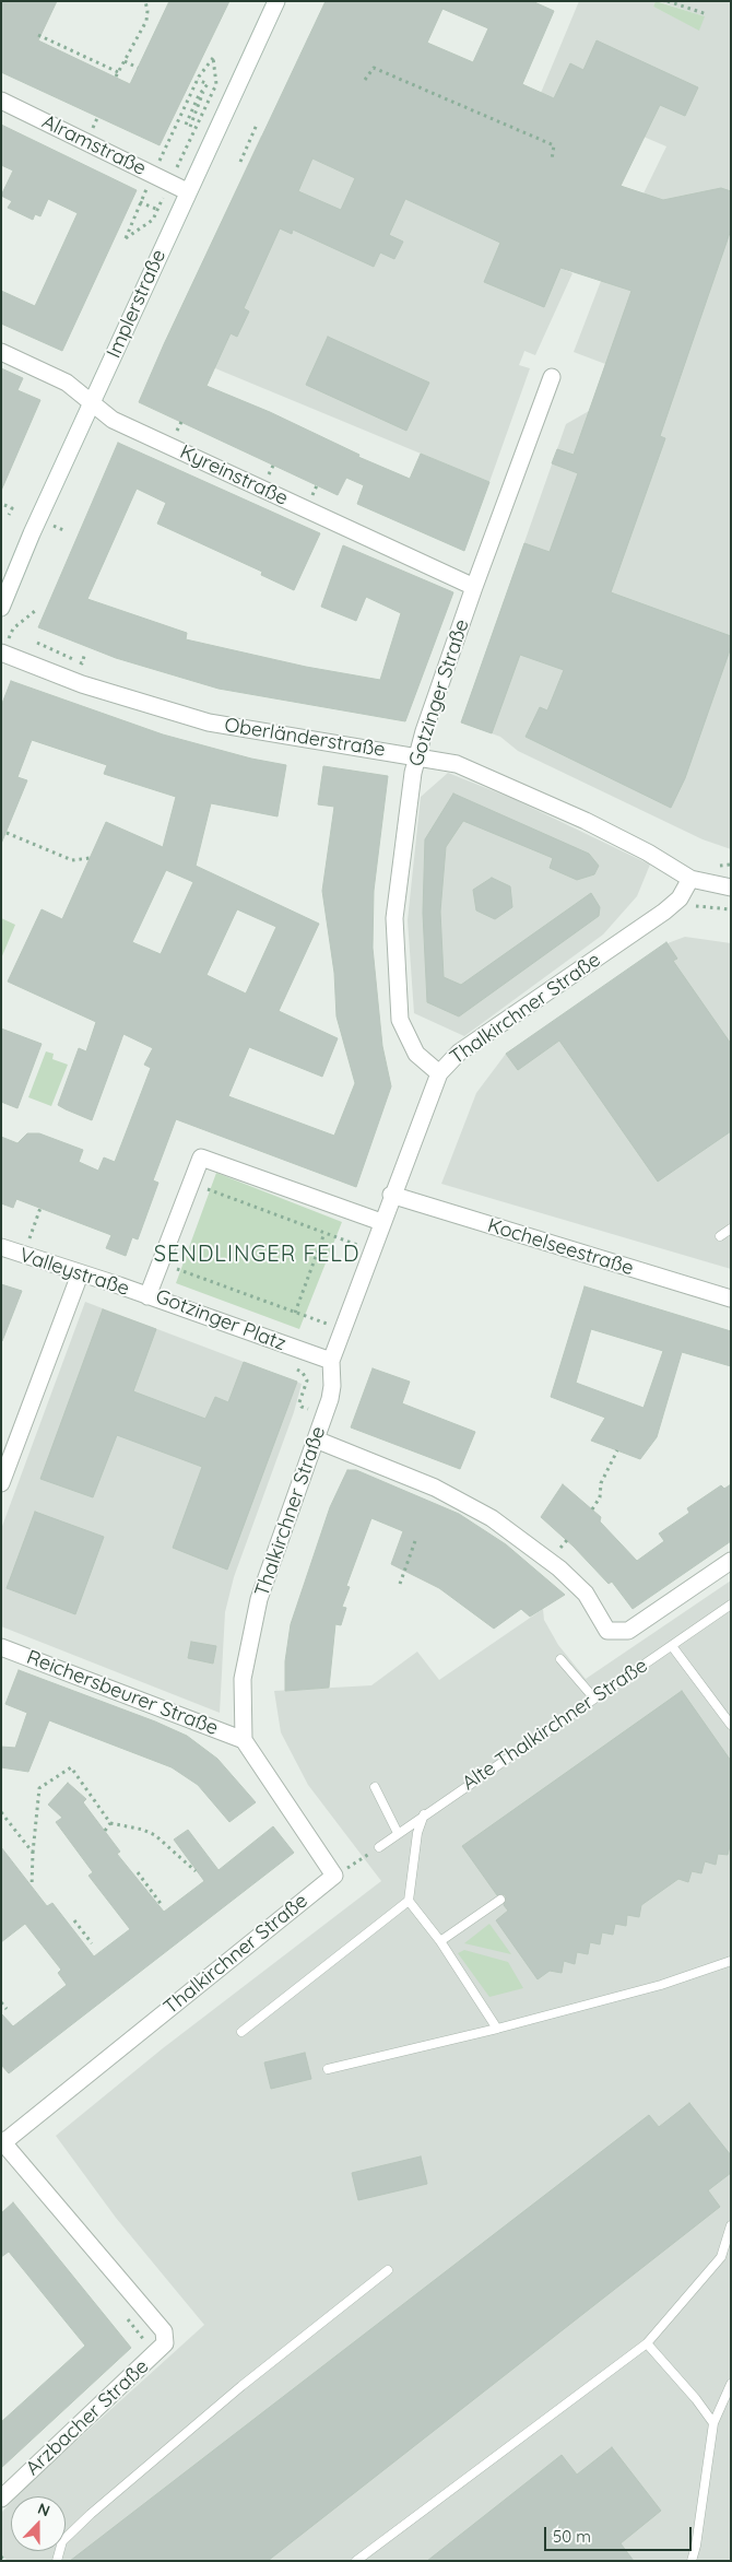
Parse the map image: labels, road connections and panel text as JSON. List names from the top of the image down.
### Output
{
  "streets": {
    "street": [
      "Alramstraße",
      "Implerstraße",
      "Kyreinstraße",
      "Gotzinger Straße",
      "Oberländerstraße",
      "Thalkirchner Straße",
      "Kochelseestraße",
      "Valleystraße",
      "Gotzinger Platz",
      "Reichersbeurer Straße",
      "Arzbacher Straße"
    ],
    "lane": ["Alte Thalkirchner Straße"]
  },
  "crossings": [
    ["Alramstraße", "Implerstraße"],
    ["Implerstraße", "Kyreinstraße"],
    ["Kyreinstraße", "Gotzinger Straße"],
    ["Gotzinger Straße", "Oberländerstraße"],
    ["Gotzinger Straße", "Thalkirchner Straße"],
    ["Oberländerstraße", "Thalkirchner Straße"],
    ["Thalkirchner Straße", "Kochelseestraße"],
    ["Thalkirchner Straße", "Gotzinger Platz"],
    ["Thalkirchner Straße", "Reichersbeurer Straße"],
    ["Thalkirchner Straße", "Arzbacher Straße"],
    ["Valleystraße", "Gotzinger Platz"]
  ],
  "districts": ["SENDLINGER FELD"],
  "scale_bar": "50 m",
  "north": "top"
}
